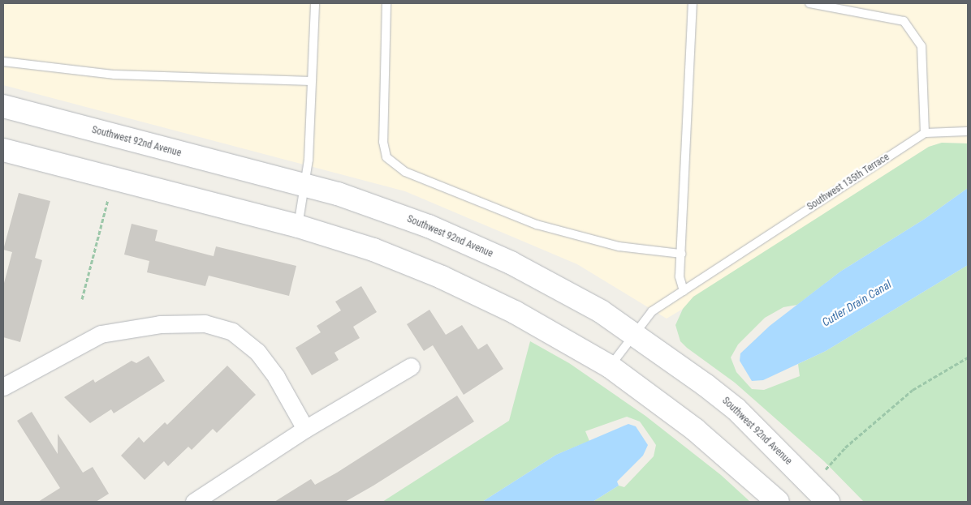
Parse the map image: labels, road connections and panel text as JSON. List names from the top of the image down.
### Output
{
  "streets": {
    "street": ["Southwest 92nd Avenue"],
    "lane": ["Southwest 135th Terrace"]
  },
  "crossings": [
    ["Southwest 92nd Avenue", "Southwest 135th Terrace"]
  ],
  "water": ["Cutler Drain Canal"]
}
